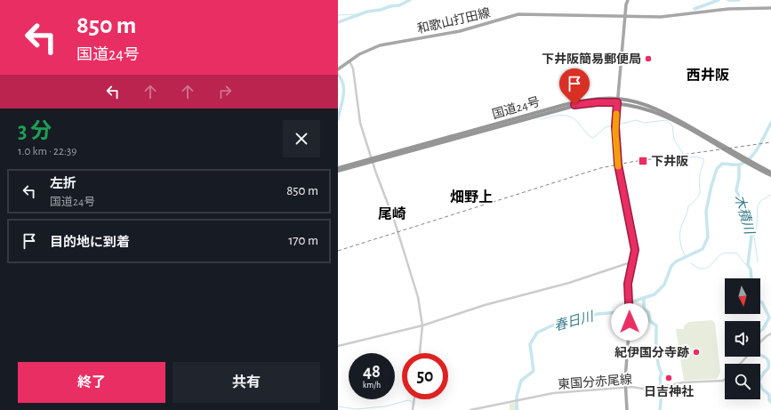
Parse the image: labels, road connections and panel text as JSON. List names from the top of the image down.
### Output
{
  "streets": {
    "highway": ["国道24号"],
    "main road": ["和歌山打田線"],
    "street": ["東国分赤尾線"]
  },
  "districts": ["西井阪", "畑野上", "尾崎"],
  "water": ["木積川", "春日川"],
  "places": {
    "other": ["下井阪簡易郵便局", "紀伊国分寺跡", "日吉神社"],
    "transit": ["下井阪"]
  },
  "north": "bottom",
  "page": {
    "turn": ["850 m", "国道24号"],
    "heading": ["3 分", "1.0 km · 22:39"],
    "list": [
      {
        "name": "左折",
        "note": "国道24号",
        "value": "850 m"
      },
      {
        "name": "目的地に到着",
        "value": "170 m"
      }
    ],
    "speed": "48 km/h",
    "limit": "50",
    "buttons": ["終了", "共有"]
  }
}
